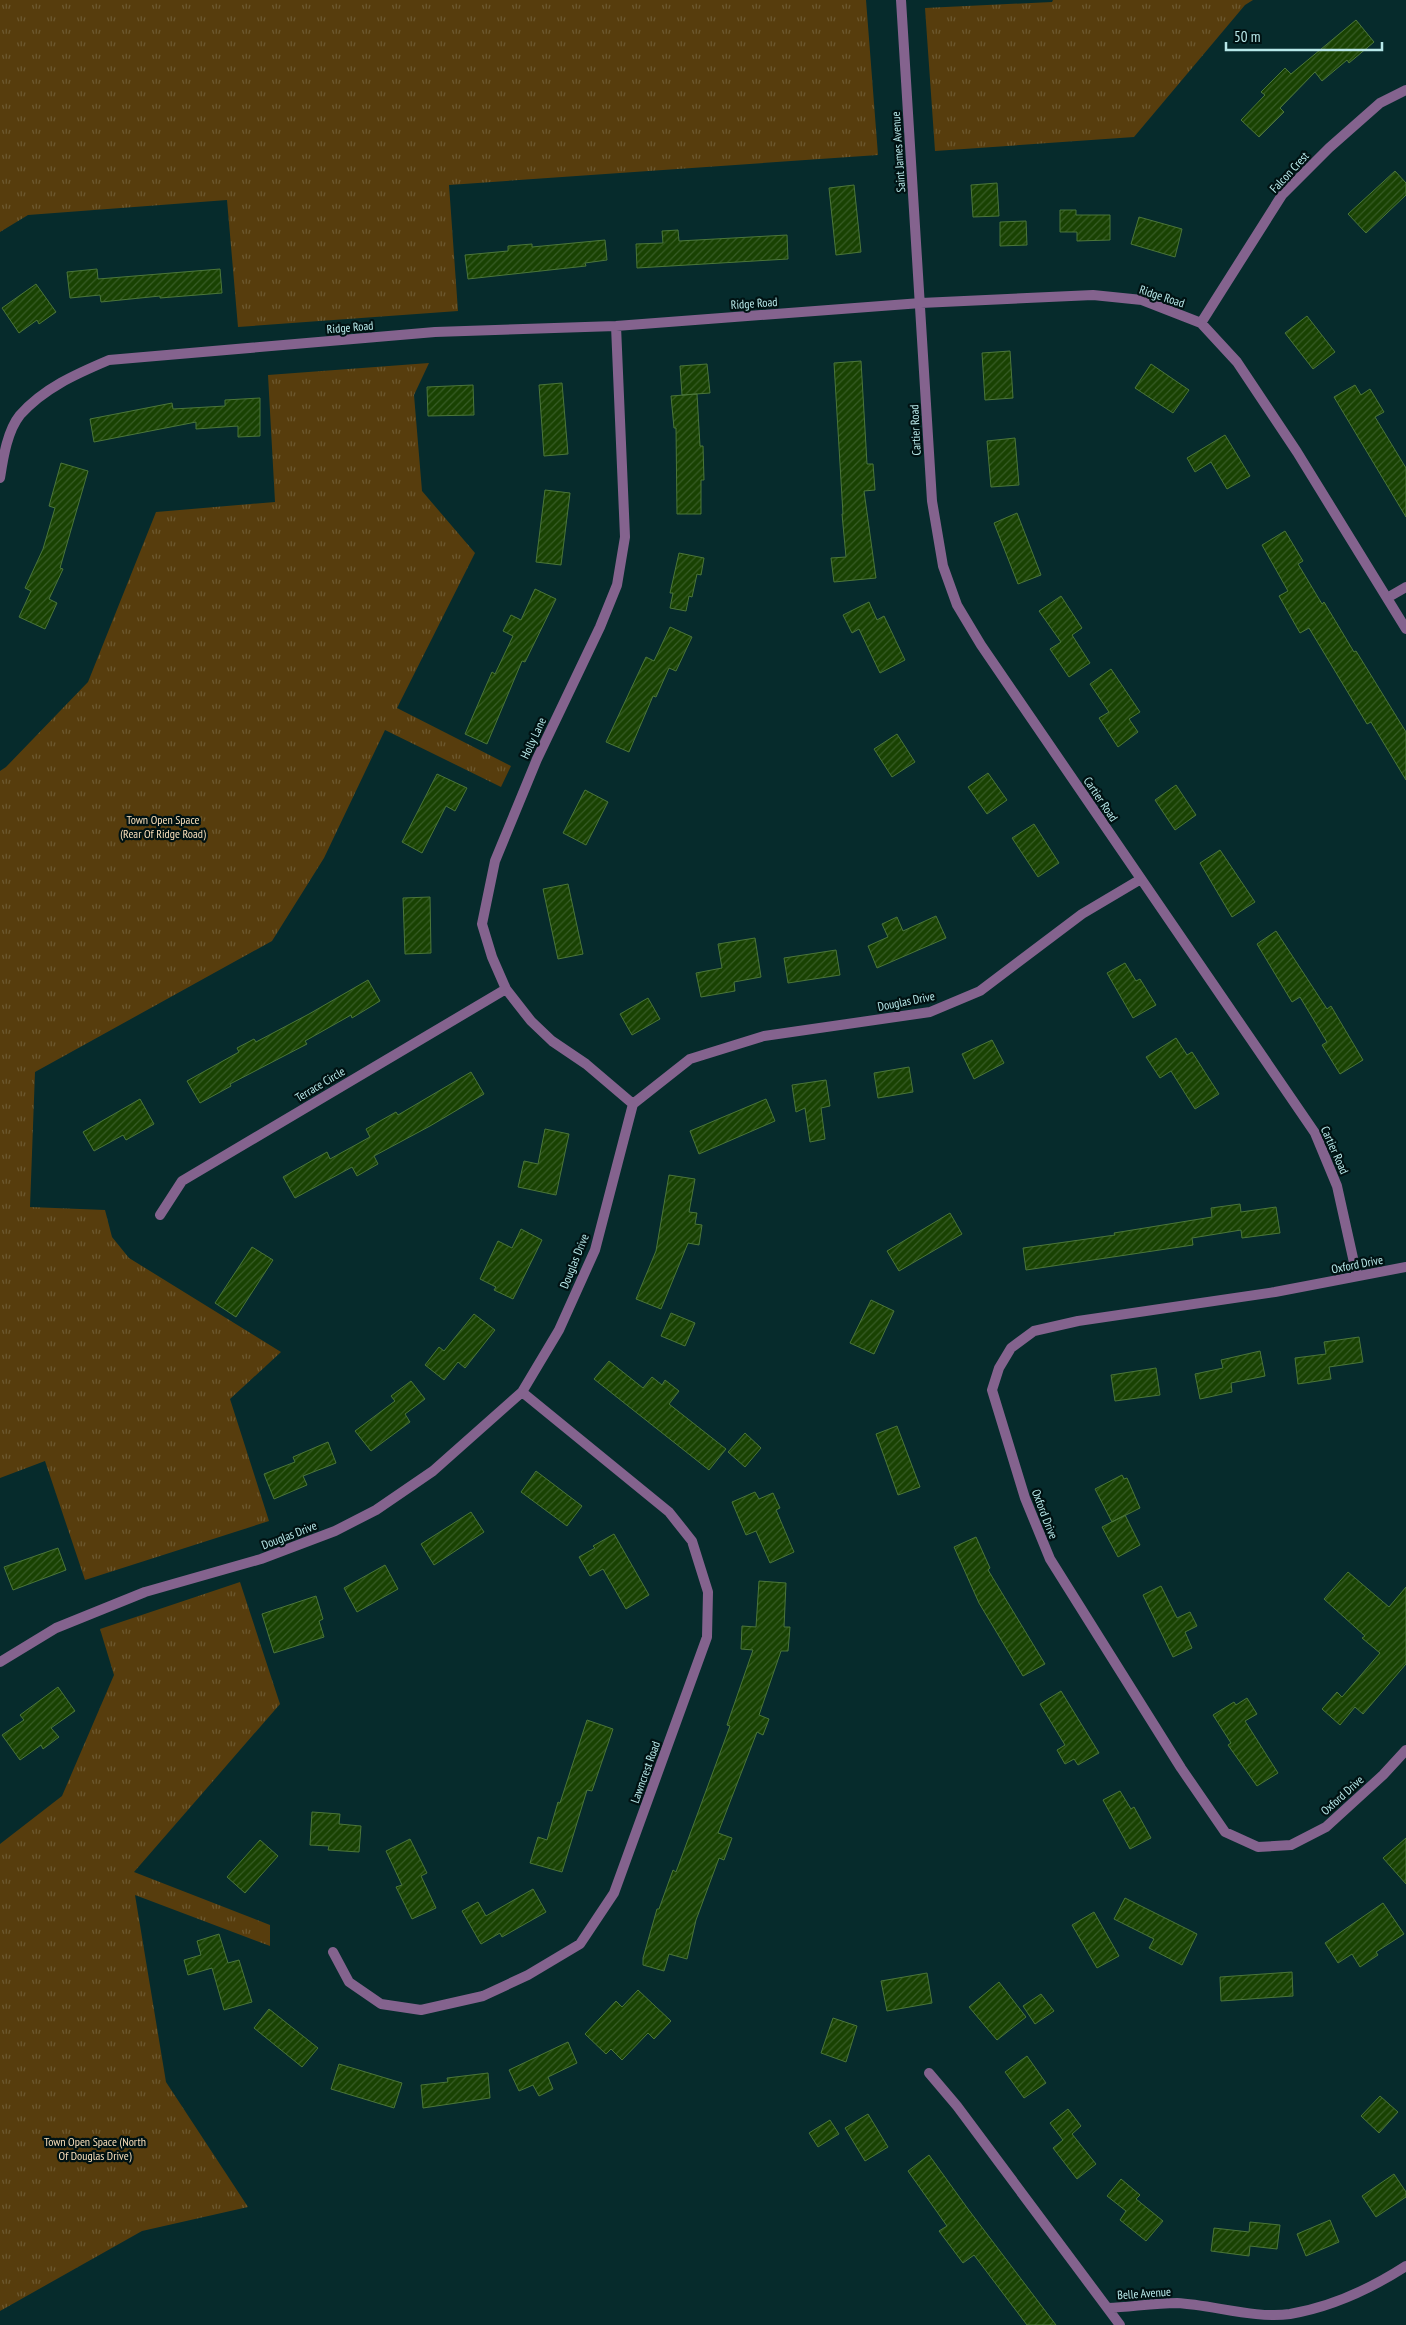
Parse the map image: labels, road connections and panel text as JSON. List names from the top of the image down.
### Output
{
  "streets": {
    "street": [
      "Saint James Avenue",
      "Falcon Crest",
      "Ridge Road",
      "Cartier Road",
      "Holly Lane",
      "Douglas Drive",
      "Terrace Circle",
      "Oxford Drive",
      "Lawncrest Road",
      "Belle Avenue"
    ]
  },
  "crossings": [
    ["Saint James Avenue", "Ridge Road"],
    ["Saint James Avenue", "Cartier Road"],
    ["Falcon Crest", "Ridge Road"],
    ["Ridge Road", "Cartier Road"],
    ["Ridge Road", "Holly Lane"],
    ["Cartier Road", "Douglas Drive"],
    ["Cartier Road", "Oxford Drive"],
    ["Holly Lane", "Douglas Drive"],
    ["Holly Lane", "Terrace Circle"],
    ["Douglas Drive", "Lawncrest Road"]
  ],
  "parks": ["Town Open Space (Rear Of Ridge Road)", "Town Open Space (North Of Douglas Drive)"],
  "scale_bar": "50 m"
}
